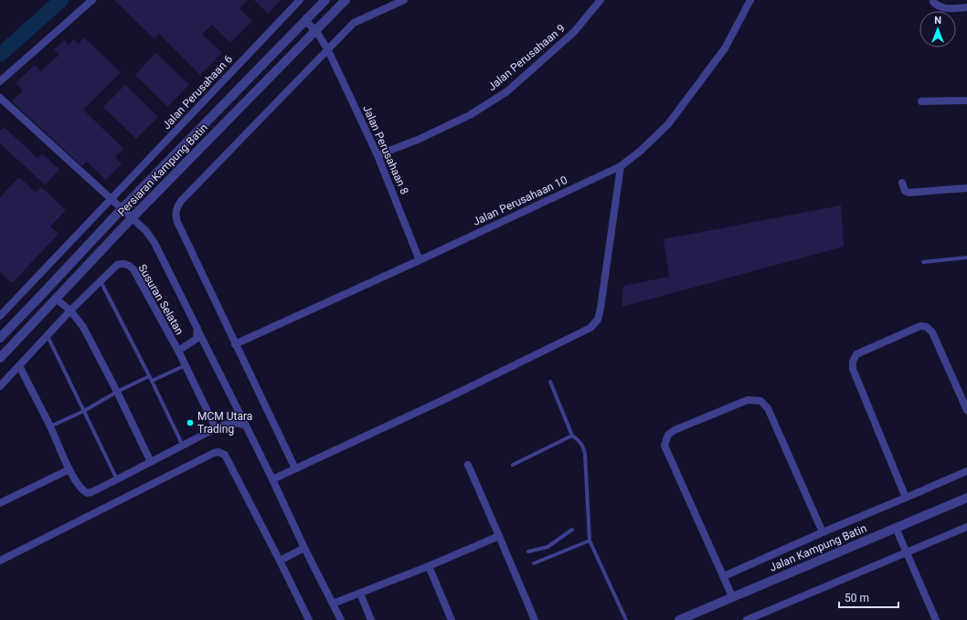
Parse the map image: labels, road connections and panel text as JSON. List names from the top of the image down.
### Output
{
  "streets": {
    "street": [
      "Jalan Perusahaan 9",
      "Jalan Perusahaan 6",
      "Jalan Perusahaan 8",
      "Persiaran Kampung Batin",
      "Jalan Perusahaan 10",
      "Susuran Selatan",
      "Jalan Kampung Batin"
    ]
  },
  "crossings": [
    ["Jalan Perusahaan 9", "Jalan Perusahaan 8"],
    ["Jalan Perusahaan 8", "Persiaran Kampung Batin"],
    ["Jalan Perusahaan 8", "Jalan Perusahaan 10"]
  ],
  "places": ["MCM Utara Trading"],
  "scale_bar": "50 m",
  "north": "top"
}
